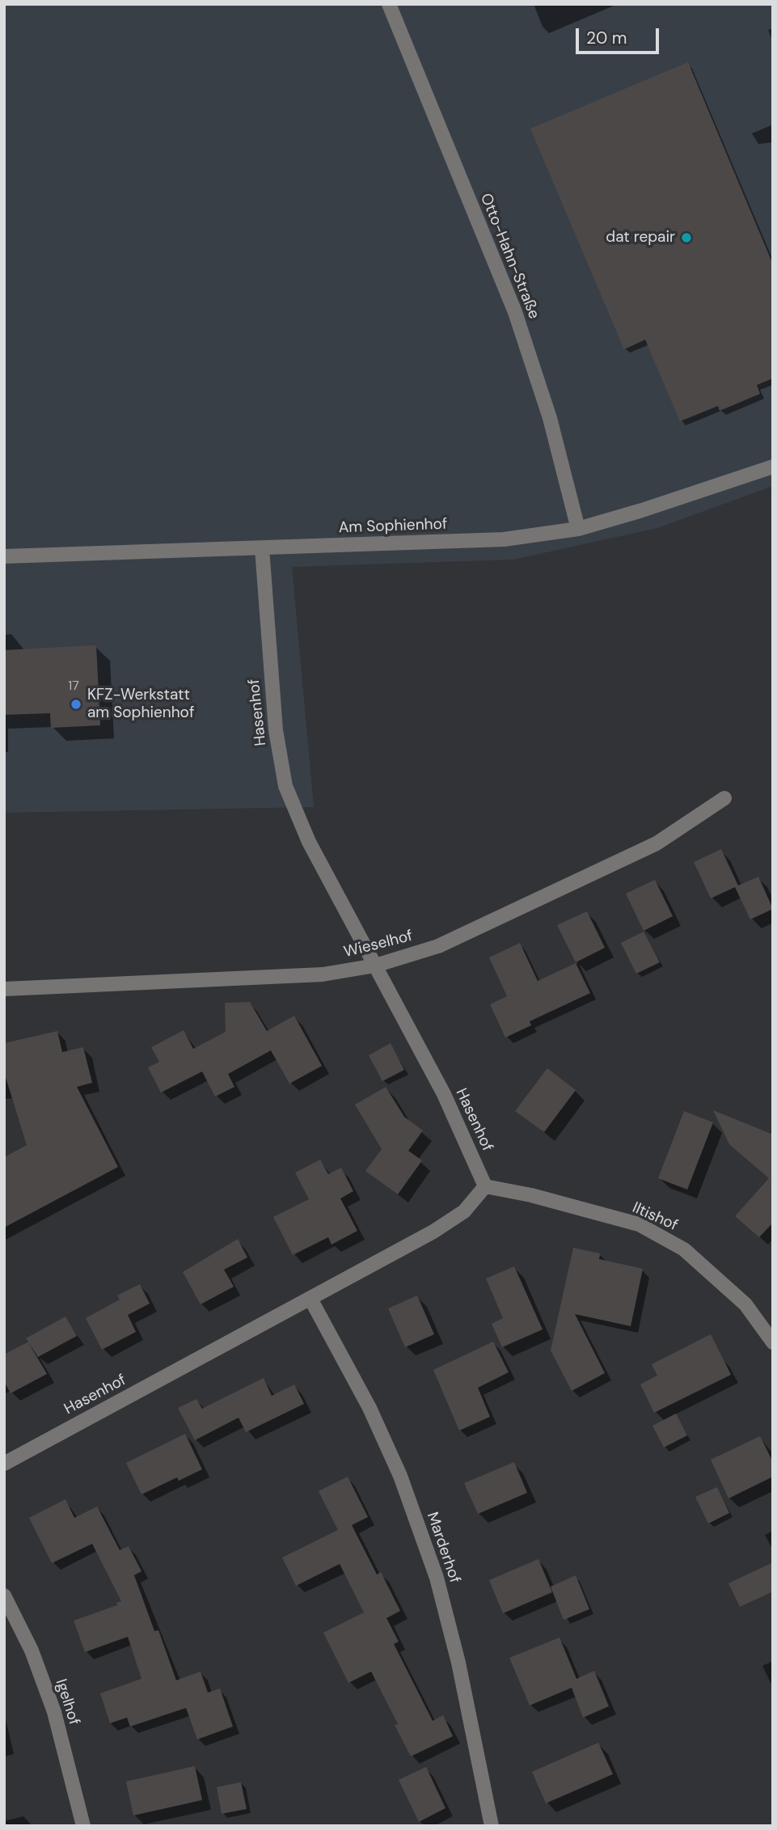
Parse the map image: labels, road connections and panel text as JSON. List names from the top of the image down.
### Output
{
  "streets": {
    "street": [
      "Otto-Hahn-Straße",
      "Am Sophienhof",
      "Hasenhof",
      "Wieselhof",
      "Iltishof",
      "Marderhof",
      "Igelhof"
    ]
  },
  "crossings": [
    ["Otto-Hahn-Straße", "Am Sophienhof"],
    ["Am Sophienhof", "Hasenhof"],
    ["Hasenhof", "Wieselhof"],
    ["Hasenhof", "Iltishof"],
    ["Hasenhof", "Marderhof"]
  ],
  "places": ["dat repair", "KFZ-Werkstatt am Sophienhof"],
  "house_numbers": ["17"],
  "scale_bar": "20 m"
}
